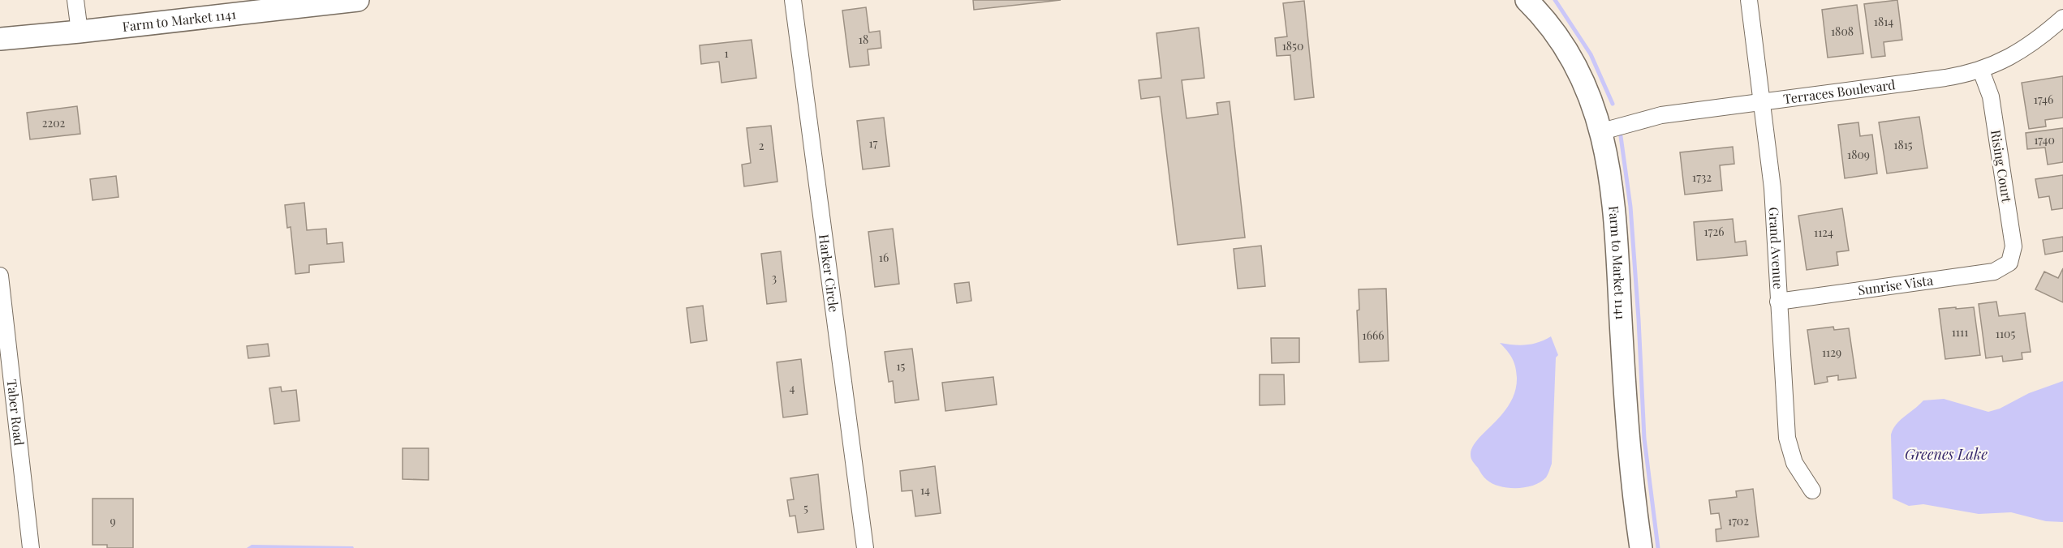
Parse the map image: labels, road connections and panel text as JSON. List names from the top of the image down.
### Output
{
  "streets": {
    "street": [
      "Farm to Market 1141",
      "Terraces Boulevard",
      "Rising Court",
      "Grand Avenue",
      "Harker Circle",
      "Sunrise Vista",
      "Taber Road"
    ]
  },
  "crossings": [
    ["Farm to Market 1141", "Terraces Boulevard"],
    ["Terraces Boulevard", "Rising Court"],
    ["Terraces Boulevard", "Grand Avenue"],
    ["Rising Court", "Sunrise Vista"],
    ["Grand Avenue", "Sunrise Vista"]
  ],
  "water": ["Greenes Lake"],
  "house_numbers": [
    "1814",
    "1808",
    "18",
    "1850",
    "1",
    "1746",
    "2202",
    "1740",
    "17",
    "1815",
    "2",
    "1809",
    "1732",
    "1726",
    "1124",
    "16",
    "3",
    "1111",
    "1105",
    "1666",
    "1129",
    "15",
    "4",
    "14",
    "5",
    "9",
    "1702"
  ]
}
